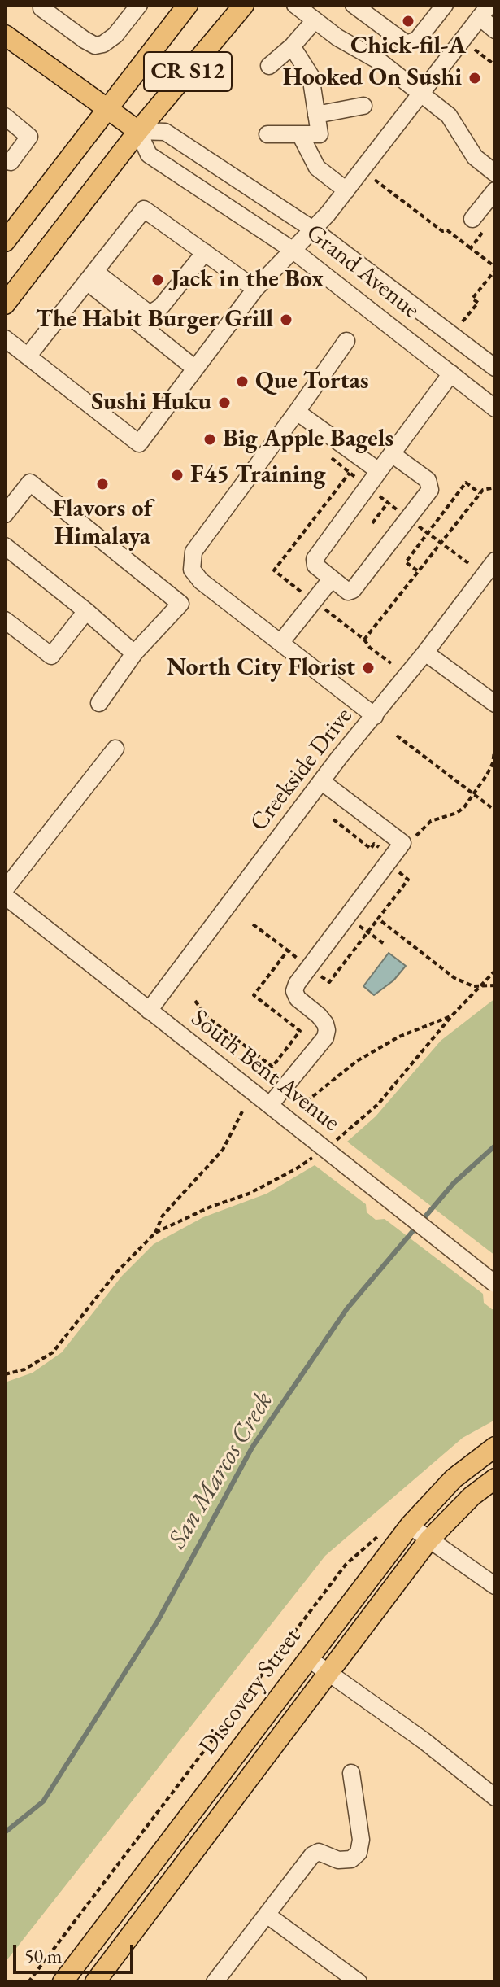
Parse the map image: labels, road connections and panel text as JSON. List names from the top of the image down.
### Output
{
  "streets": {
    "main road": ["CR S12", "Grand Avenue", "Discovery Street"],
    "street": ["Creekside Drive", "South Bent Avenue"]
  },
  "crossings": [
    ["CR S12", "Grand Avenue"],
    ["Creekside Drive", "South Bent Avenue"]
  ],
  "water": ["San Marcos Creek"],
  "places": [
    "Chick-fil-A",
    "Hooked On Sushi",
    "Jack in the Box",
    "The Habit Burger Grill",
    "Que Tortas",
    "Sushi Huku",
    "Big Apple Bagels",
    "F45 Training",
    "Flavors of Himalaya",
    "North City Florist"
  ],
  "scale_bar": "50 m"
}
